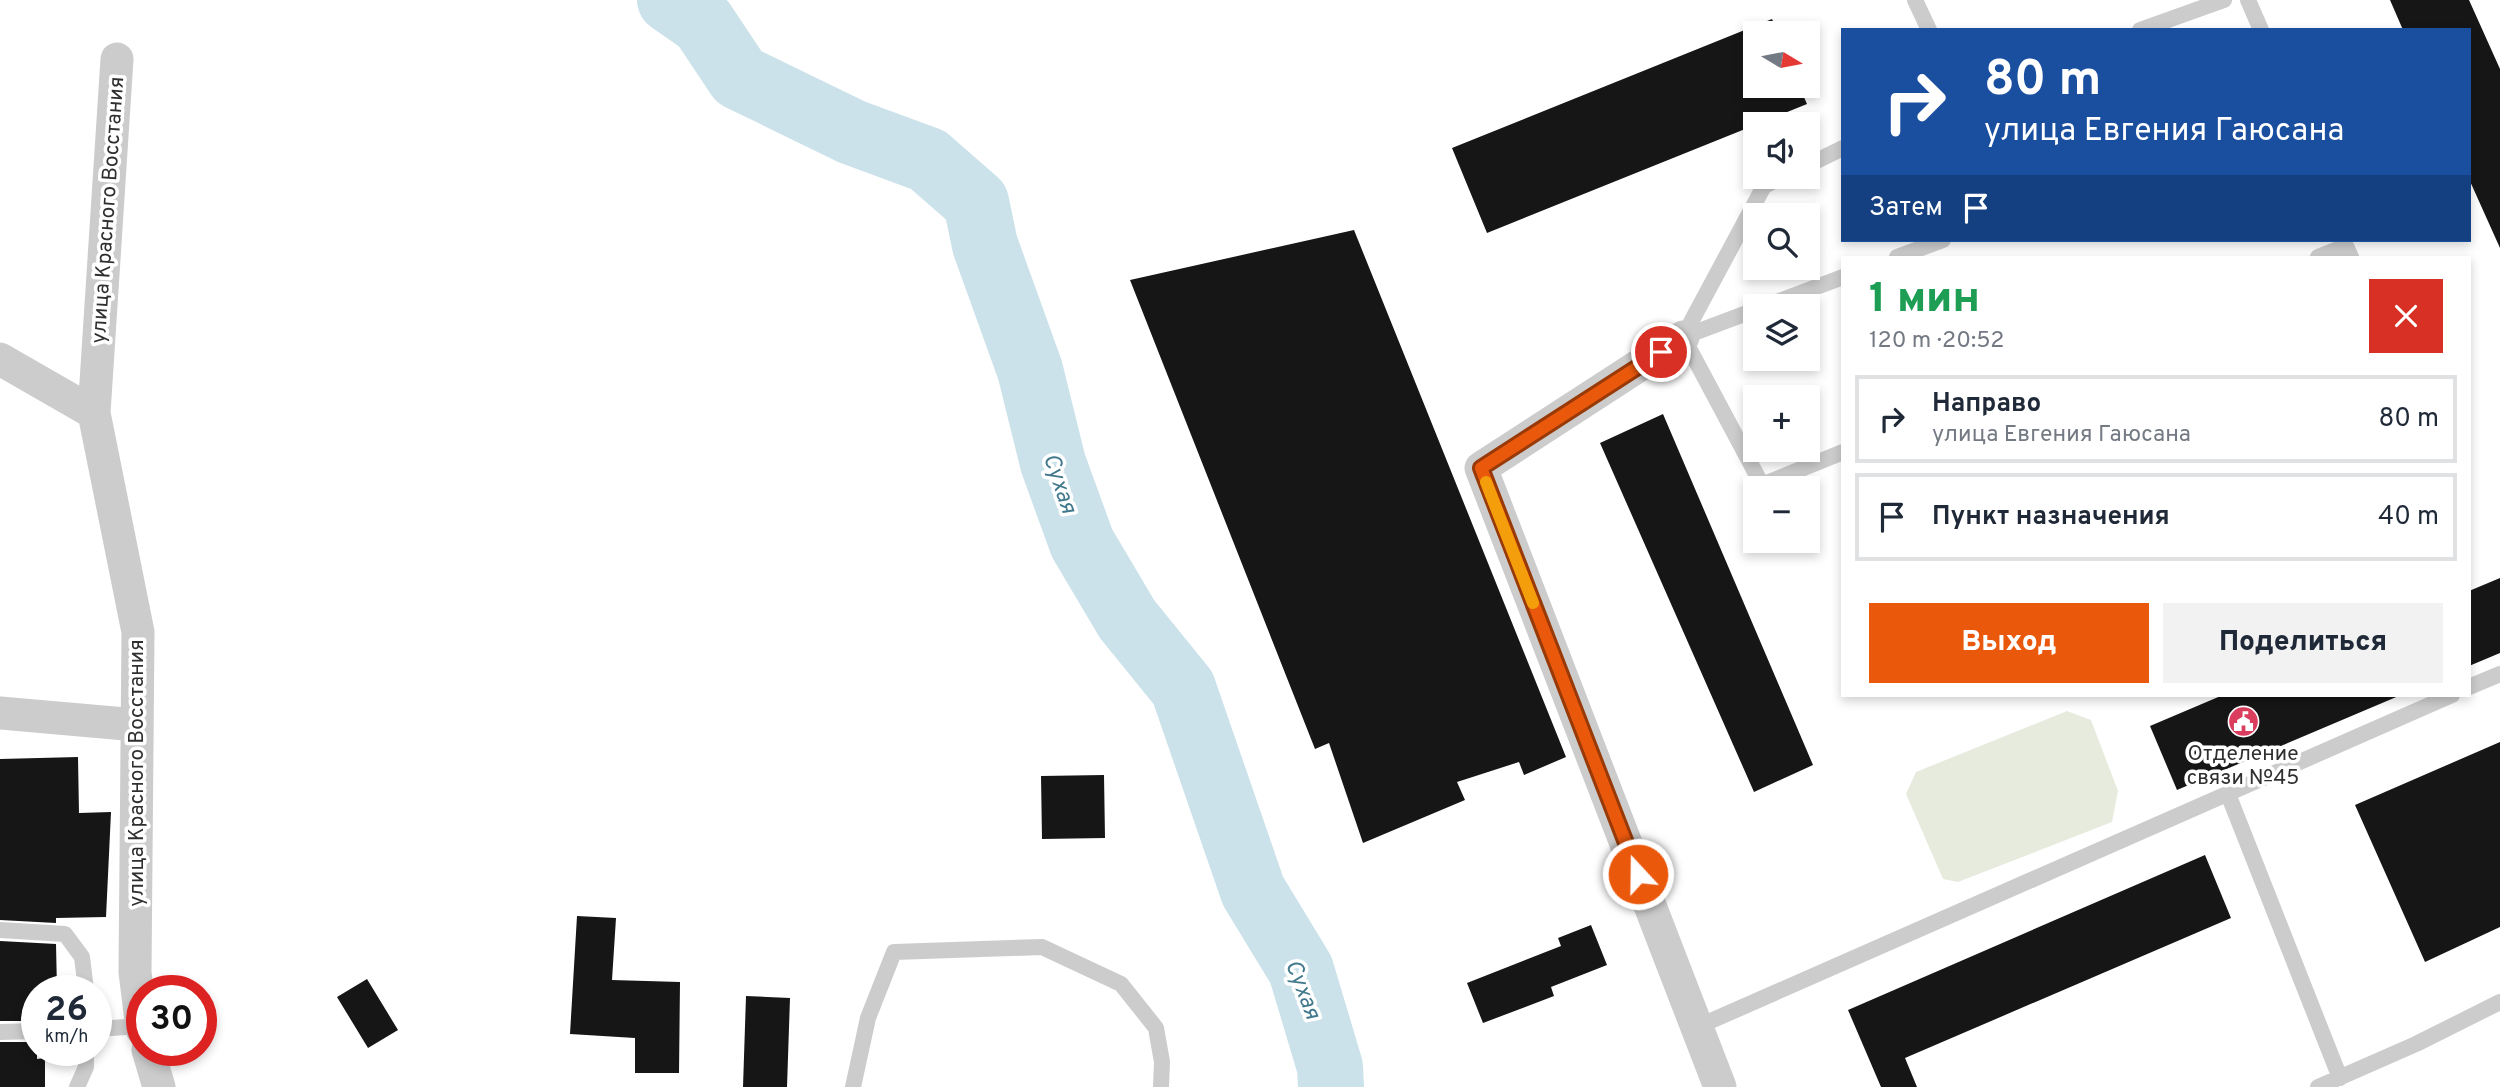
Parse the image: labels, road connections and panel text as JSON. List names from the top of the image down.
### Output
{
  "streets": {
    "street": ["улица Красного Восстания"]
  },
  "water": ["Сухая"],
  "places": {
    "public building": ["Отделение связи №45"]
  },
  "north": "right",
  "page": {
    "map_buttons": ["+", "−"],
    "turn": ["80 m", "улица Евгения Гаюсана"],
    "then": "Затем",
    "heading": ["1 мин", "120 m · 20:52"],
    "list": [
      {
        "name": "Направо",
        "note": "улица Евгения Гаюсана",
        "value": "80 m"
      },
      {
        "name": "Пункт назначения",
        "value": "40 m"
      }
    ],
    "buttons": ["Выход", "Поделиться"],
    "speed": "26 km/h",
    "limit": "30"
  }
}
